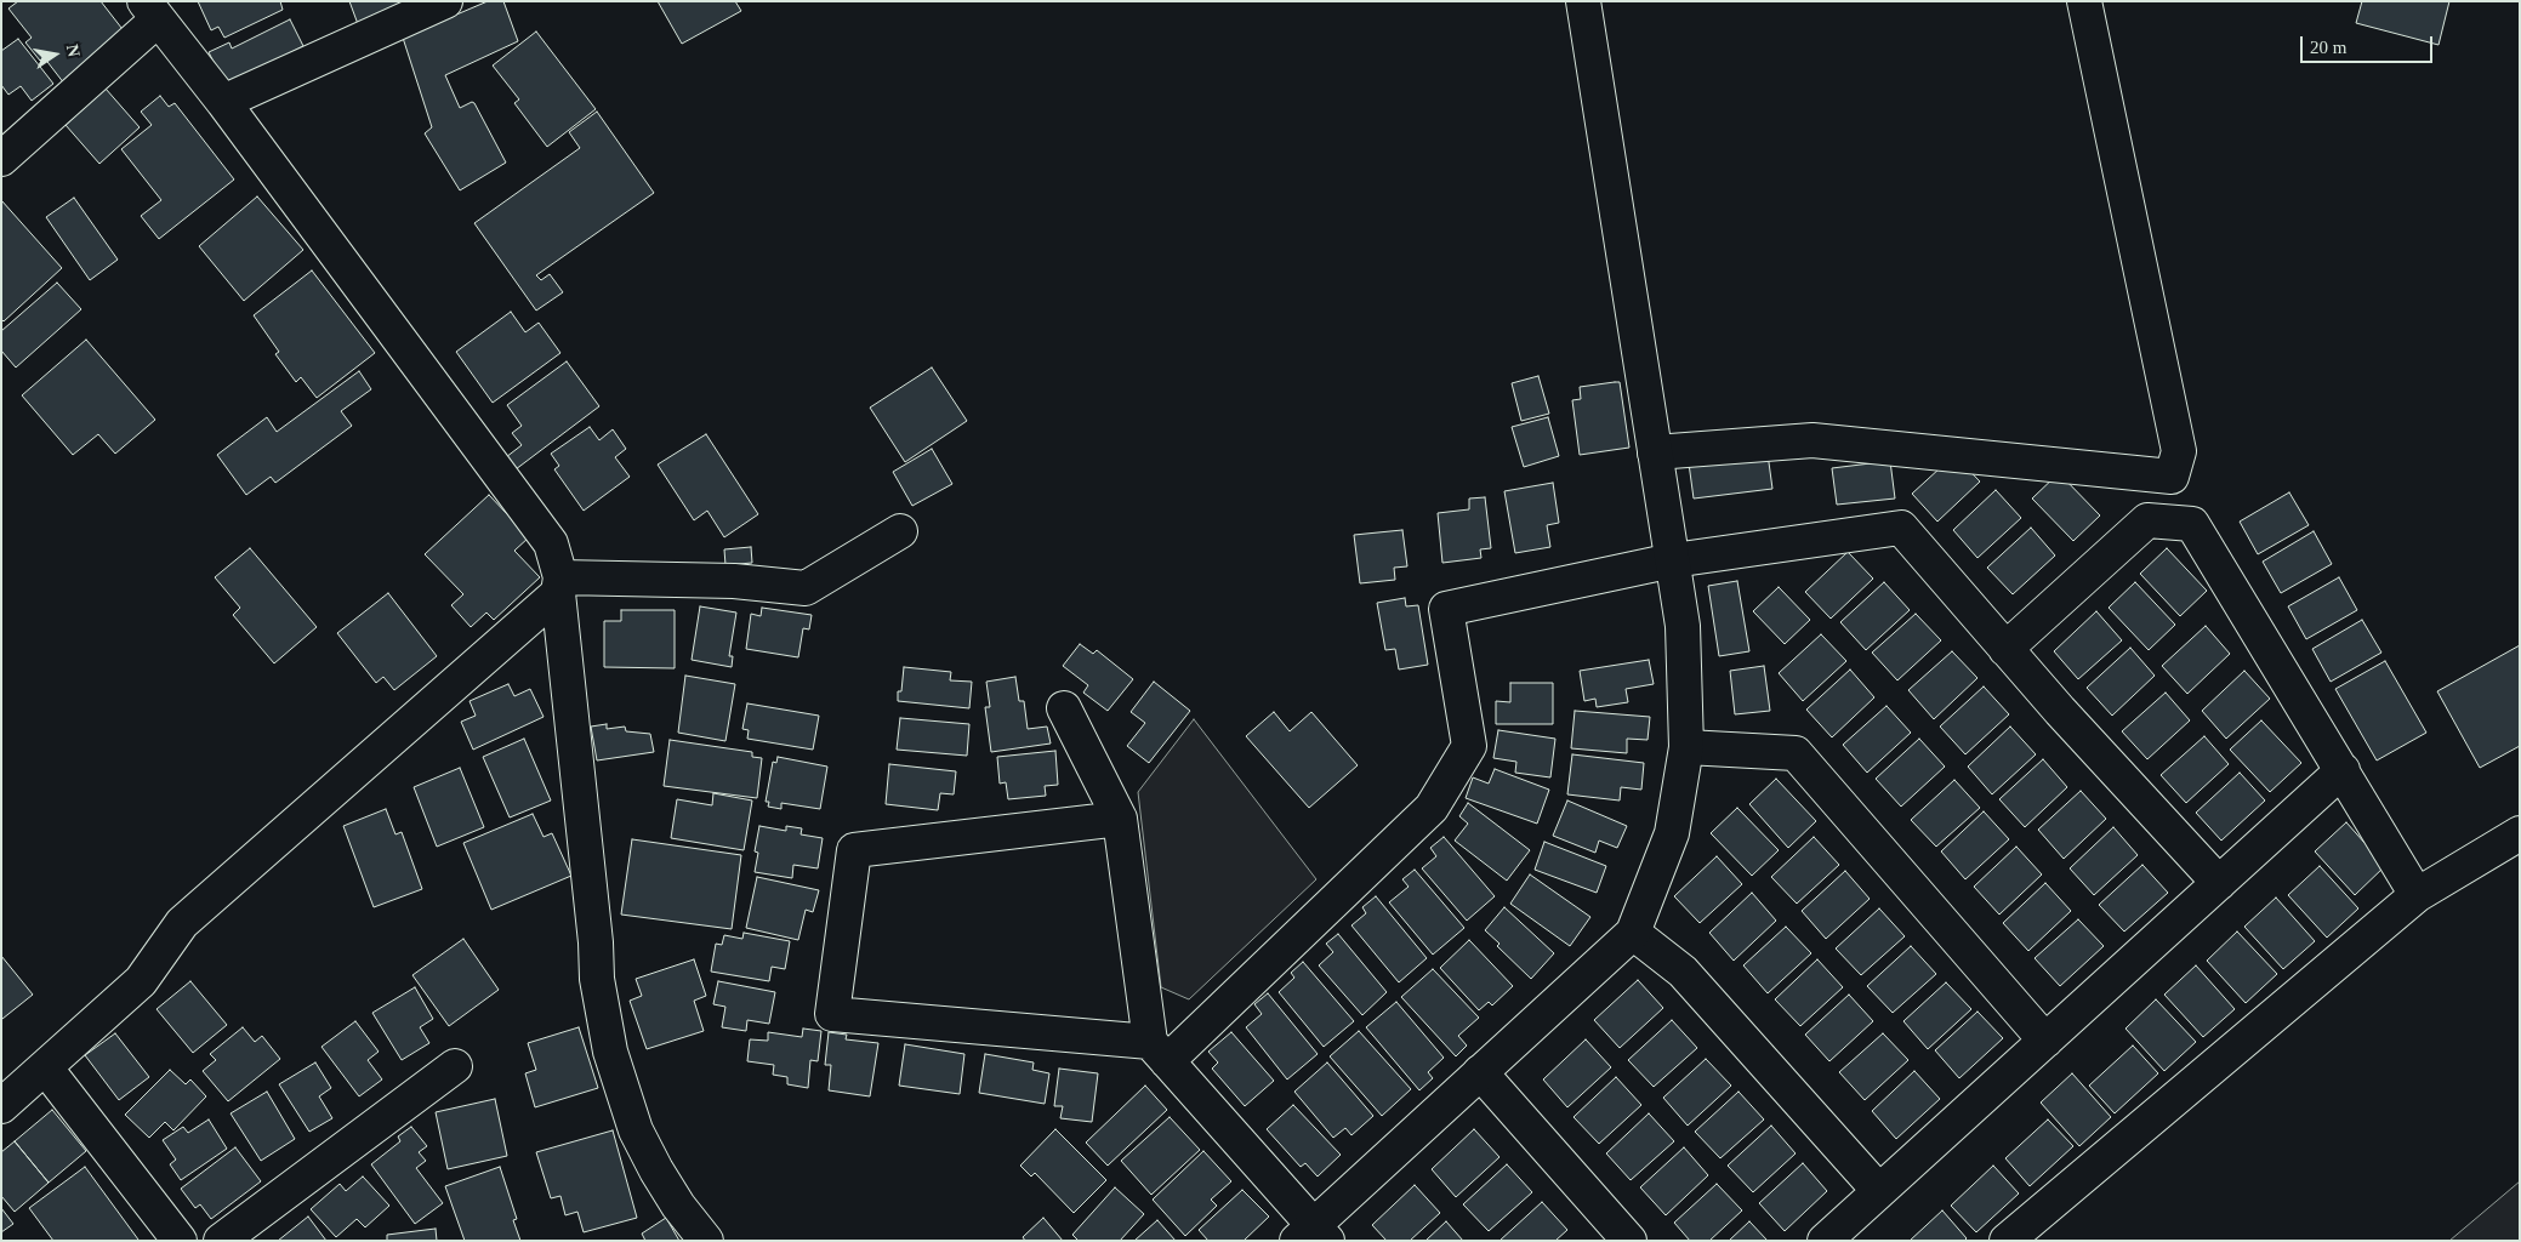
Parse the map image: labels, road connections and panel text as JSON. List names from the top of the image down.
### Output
{
  "scale_bar": "20 m",
  "north": "right"
}
